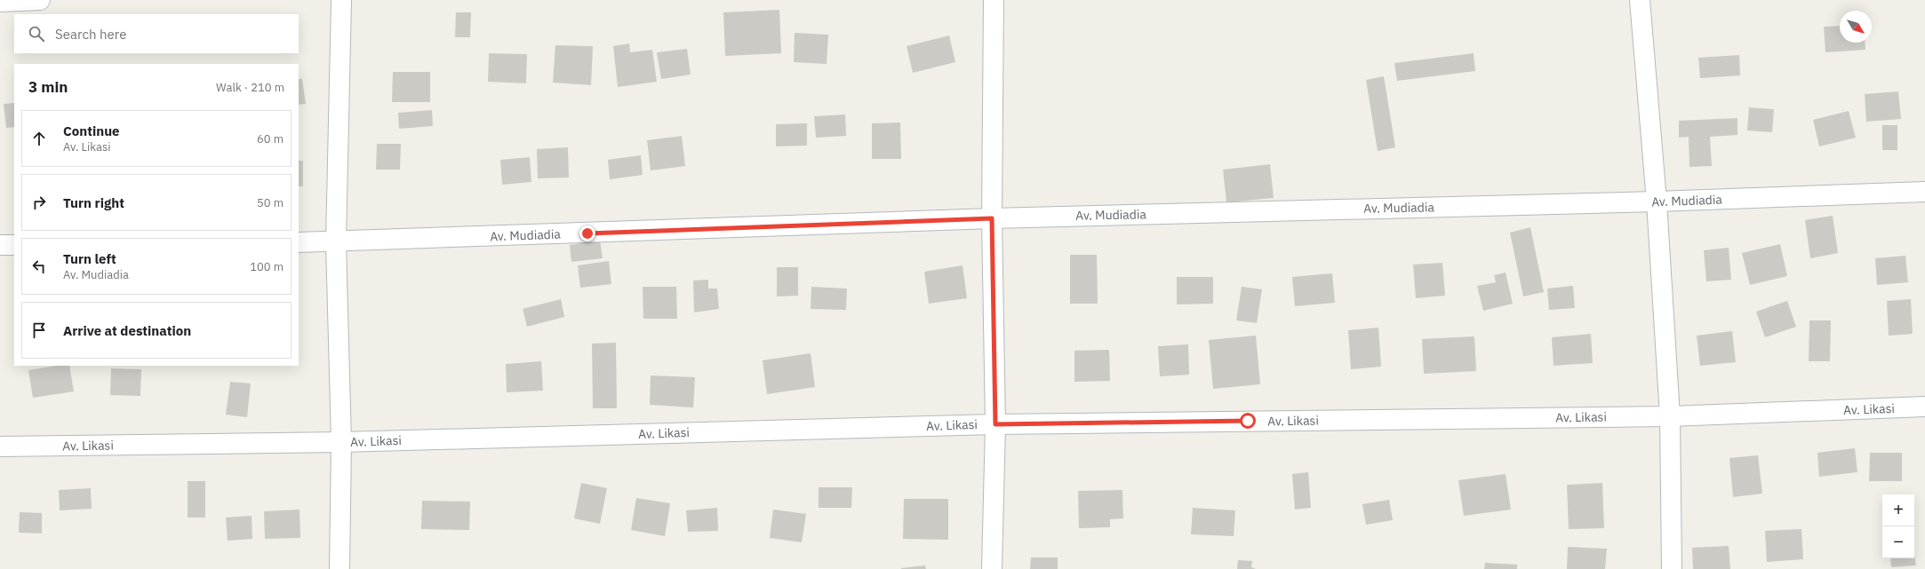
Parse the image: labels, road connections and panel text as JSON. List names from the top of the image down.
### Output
{
  "streets": {
    "street": ["Av. Mudiadia", "Av. Likasi"]
  },
  "north": "bottom right",
  "page": {
    "search": "Search here",
    "heading": ["3 min", "Walk · 210 m"],
    "list": [
      ["Continue", "Av. Likasi", "60 m"],
      ["Turn right", "50 m"],
      ["Turn left", "Av. Mudiadia", "100 m"],
      "Arrive at destination"
    ],
    "map_buttons": ["+", "−"]
  }
}
